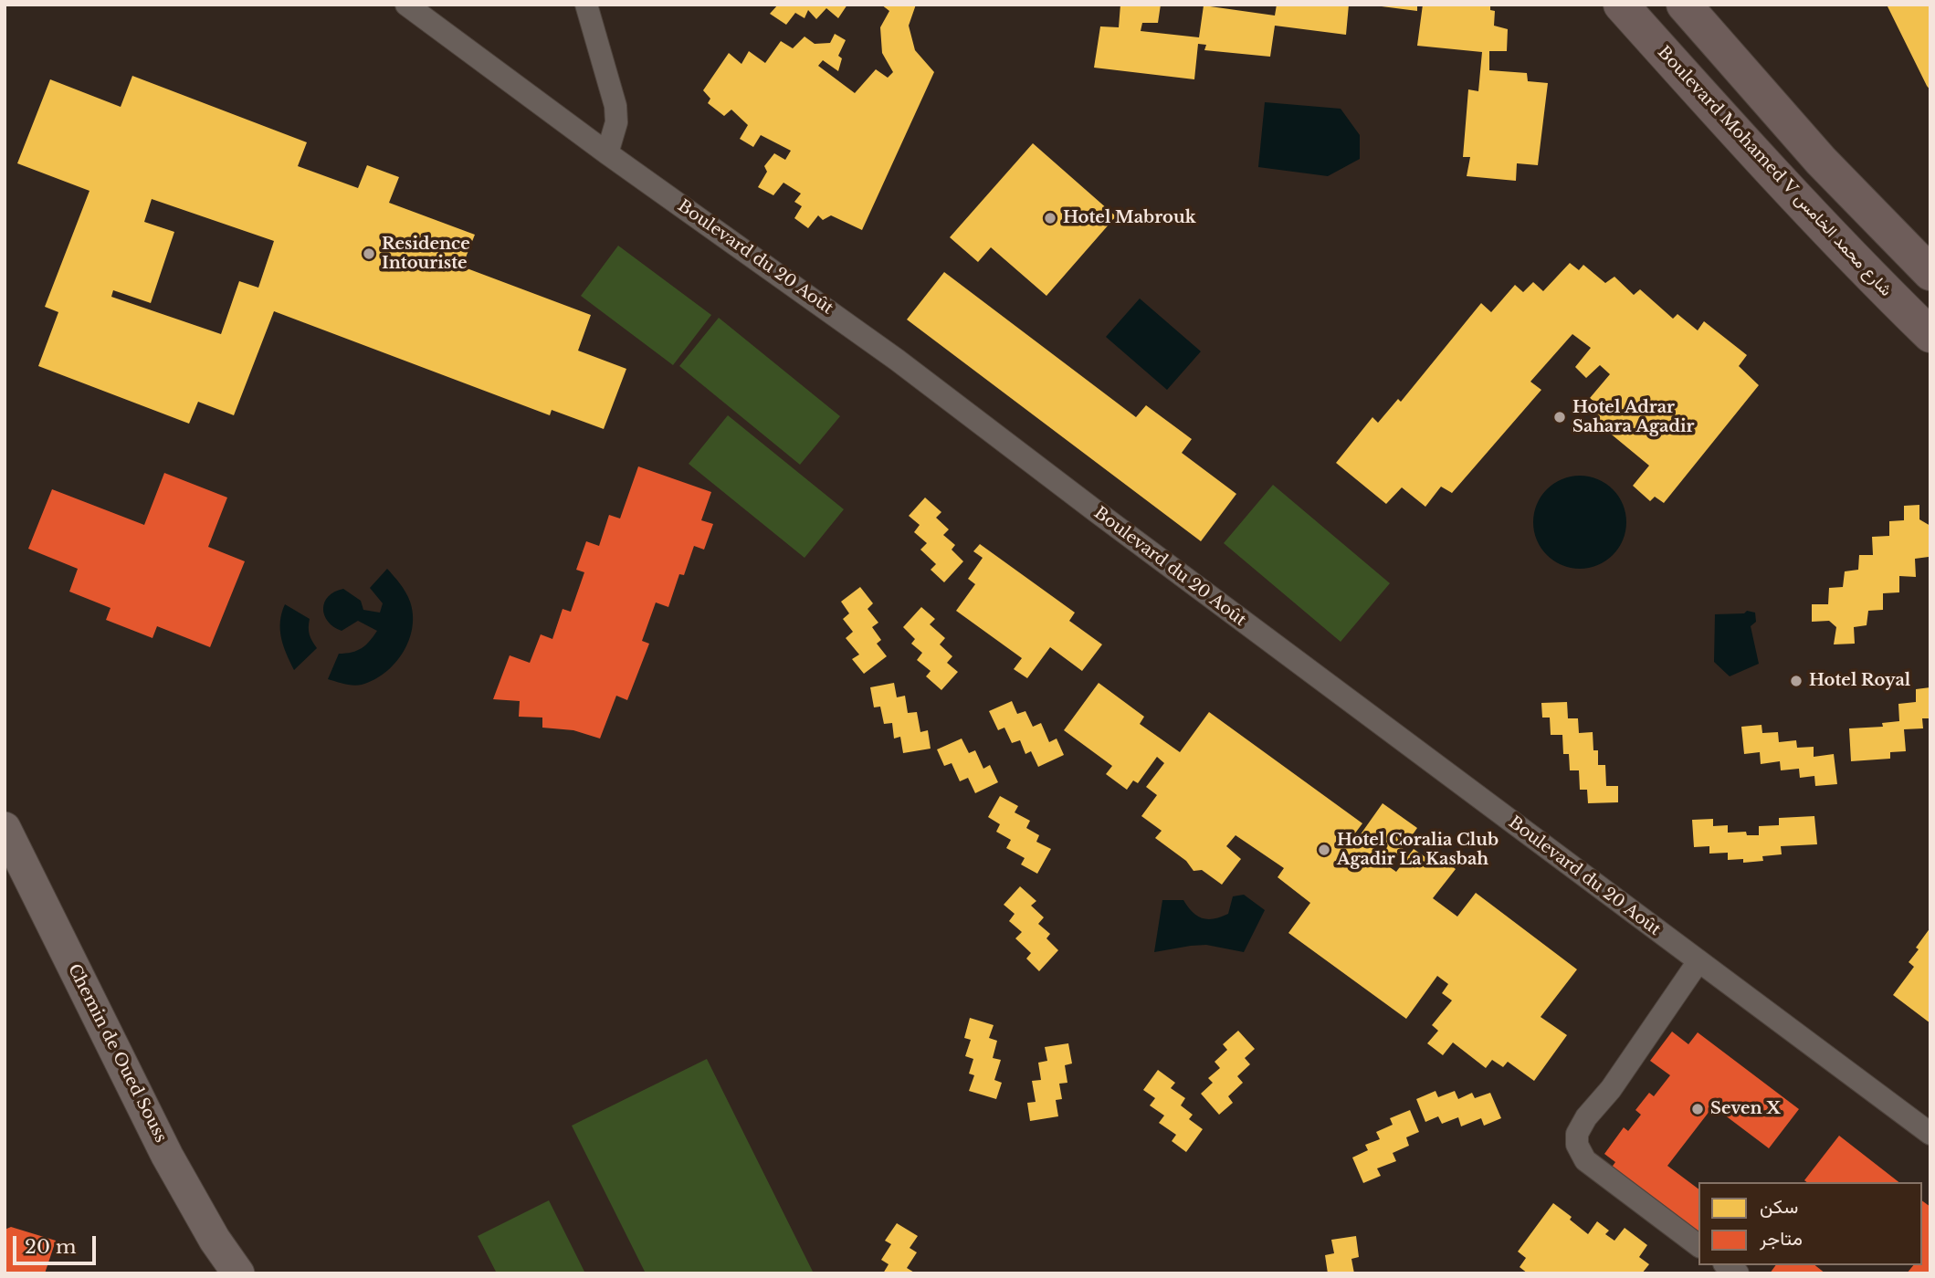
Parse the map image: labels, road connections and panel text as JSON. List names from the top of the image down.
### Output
{
  "streets": {
    "main road": ["Boulevard Mohamed V شارع محمد الخامس"],
    "street": ["Boulevard du 20 Août", "Chemin de Oued Souss"]
  },
  "places": [
    "Hotel Mabrouk",
    "Residence Intouriste",
    "Hotel Adrar Sahara Agadir",
    "Hotel Royal",
    "Hotel Coralia Club Agadir La Kasbah",
    "Seven X"
  ],
  "legend": ["سكن", "متاجر"],
  "scale_bar": "20 m"
}
